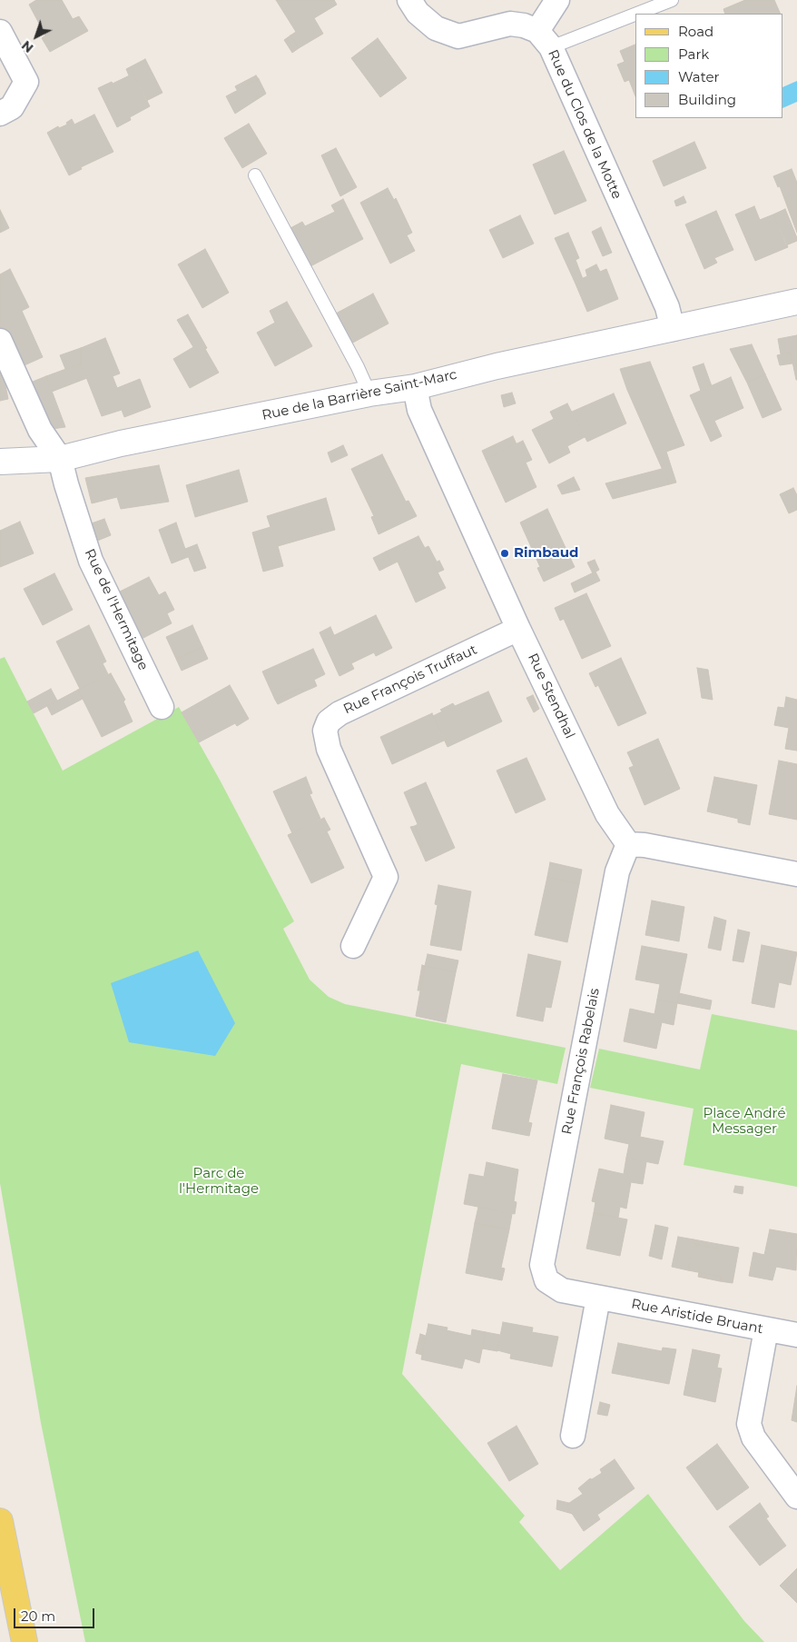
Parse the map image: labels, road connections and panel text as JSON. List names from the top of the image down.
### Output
{
  "streets": {
    "main road": ["Rue de la Barrière Saint-Marc"],
    "street": [
      "Rue du Clos de la Motte",
      "Rue de l'Hermitage",
      "Rue François Truffaut",
      "Rue Stendhal",
      "Rue François Rabelais",
      "Rue Aristide Bruant"
    ]
  },
  "crossings": [
    ["Rue du Clos de la Motte", "Rue de la Barrière Saint-Marc"],
    ["Rue de la Barrière Saint-Marc", "Rue de l'Hermitage"],
    ["Rue de la Barrière Saint-Marc", "Rue Stendhal"],
    ["Rue François Truffaut", "Rue Stendhal"],
    ["Rue Stendhal", "Rue François Rabelais"],
    ["Rue François Rabelais", "Rue Aristide Bruant"]
  ],
  "parks": ["Place André Messager", "Parc de l'Hermitage"],
  "places": ["Rimbaud"],
  "legend": [
    "Road",
    "Park",
    "Water",
    "Building"
  ],
  "scale_bar": "20 m",
  "north": "bottom left"
}
